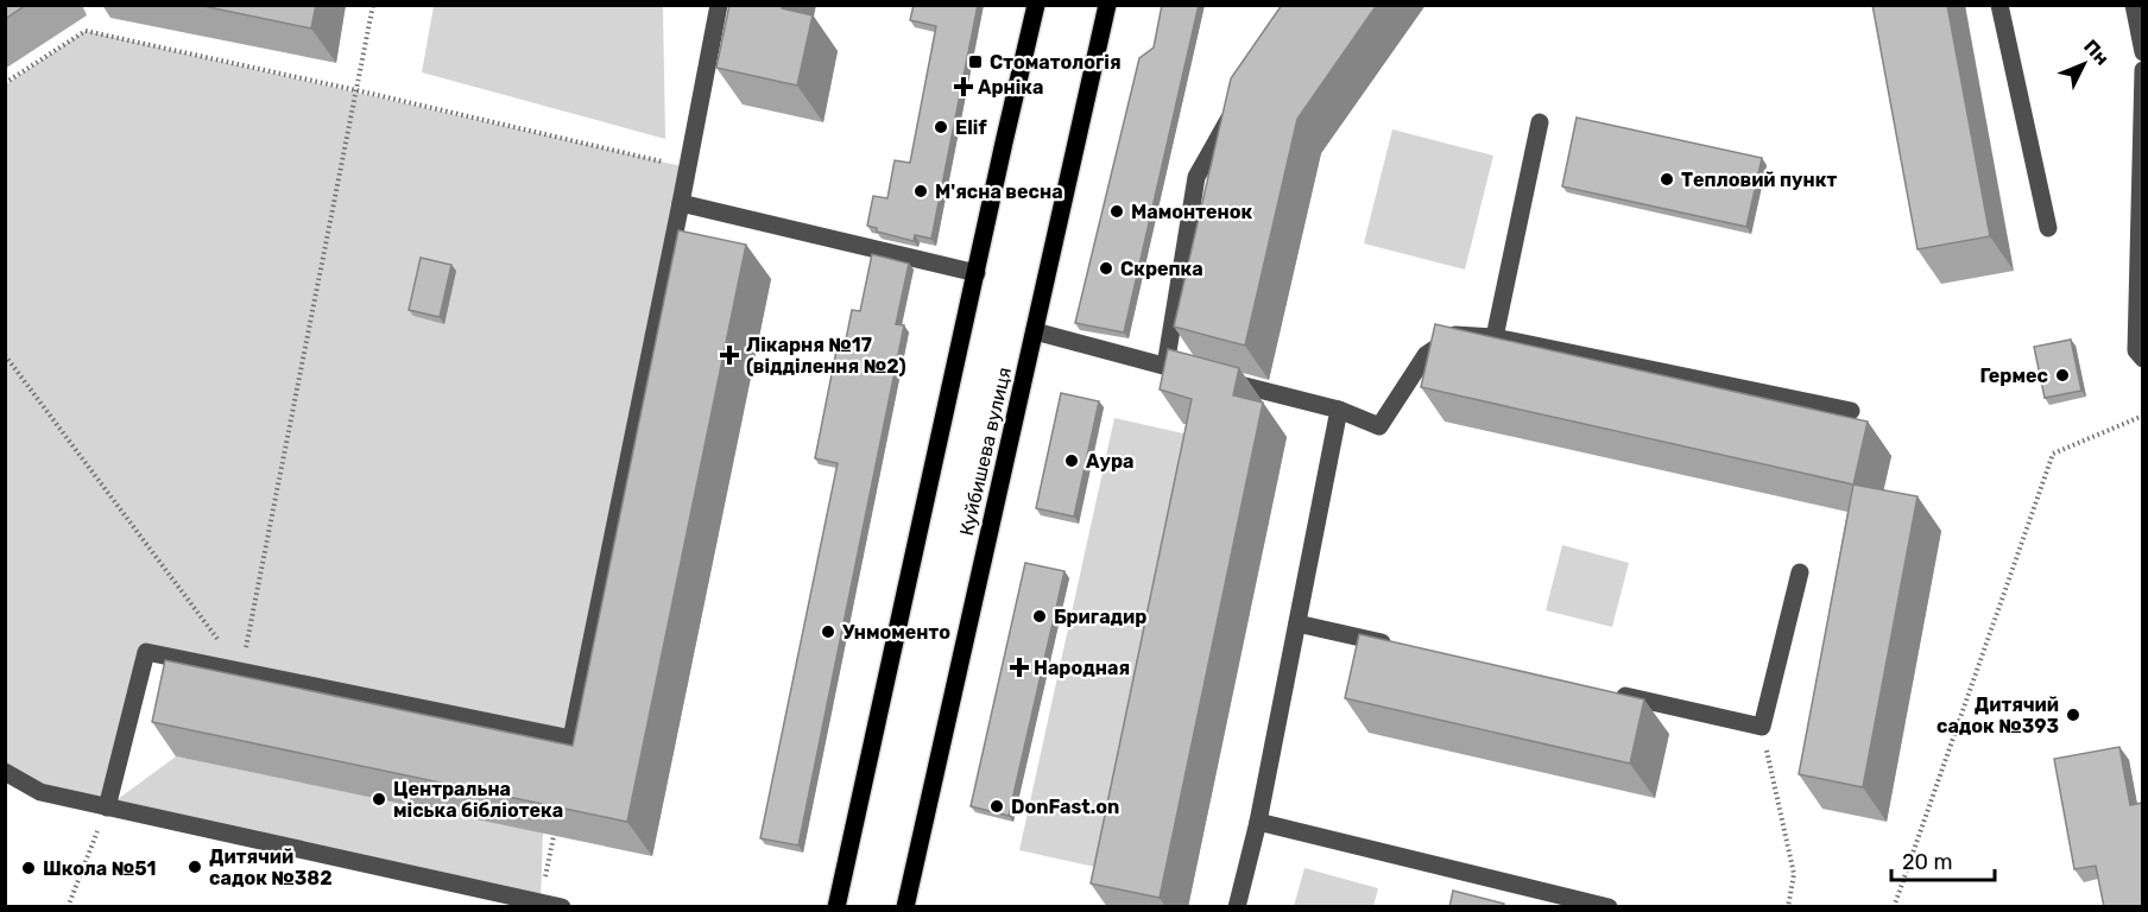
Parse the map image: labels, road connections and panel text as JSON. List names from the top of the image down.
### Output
{
  "streets": {
    "main road": ["Куйбишева вулиця"]
  },
  "places": {
    "transit": ["Стоматологія"],
    "health": ["Арніка", "Лікарня №17 (відділення №2)", "Народная"],
    "other": [
      "Elif",
      "Тепловий пункт",
      "М'ясна весна",
      "Мамонтенок",
      "Скрепка",
      "Гермес",
      "Аура",
      "Бригадир",
      "Унмоменто",
      "Дитячий садок №393",
      "Центральна міська бібліотека",
      "DonFast.on",
      "Дитячий садок №382",
      "Школа №51"
    ]
  },
  "scale_bar": "20 m",
  "north": "top right"
}
